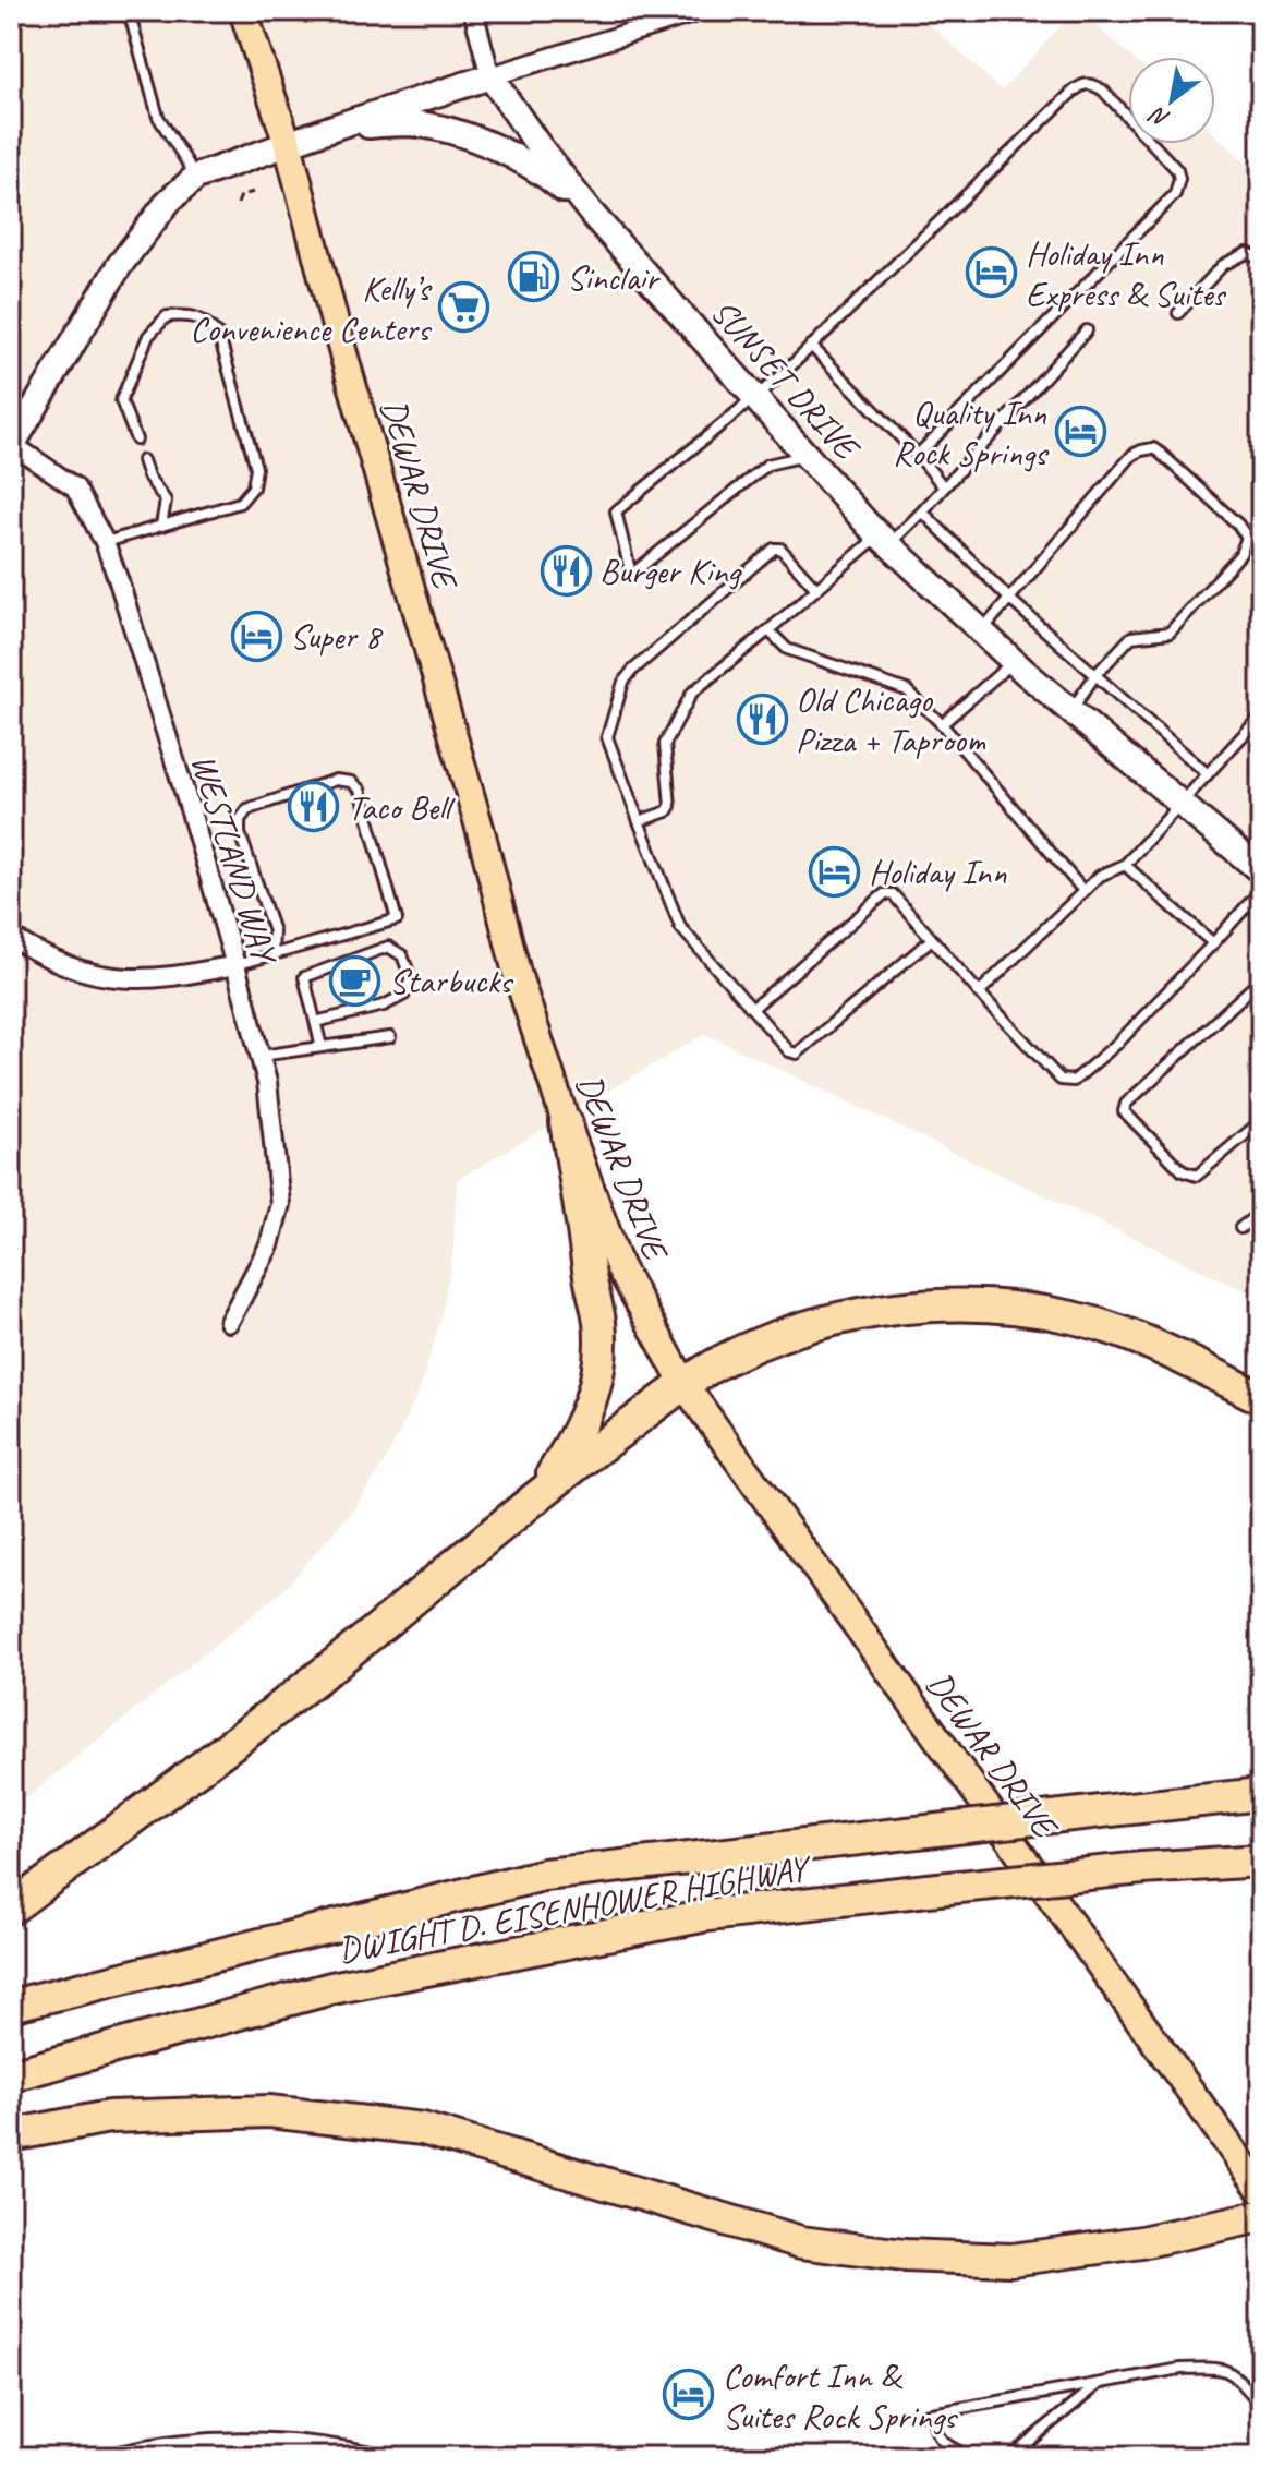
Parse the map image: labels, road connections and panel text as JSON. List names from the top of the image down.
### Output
{
  "streets": {
    "highway": ["DWIGHT D. EISENHOWER HIGHWAY"],
    "main road": ["DEWAR DRIVE"],
    "street": ["SUNSET DRIVE", "WESTLAND WAY"]
  },
  "places": {
    "hotel": [
      "Holiday Inn Express & Suites",
      "Quality Inn Rock Springs",
      "Super 8",
      "Holiday Inn",
      "Comfort Inn & Suites Rock Springs"
    ],
    "fuel station": ["Sinclair"],
    "supermarket": ["Kelly’s Convenience Centers"],
    "restaurant": ["Burger King", "Old Chicago Pizza + Taproom", "Taco Bell"],
    "cafe": ["Starbucks"]
  },
  "north": "bottom left"
}
